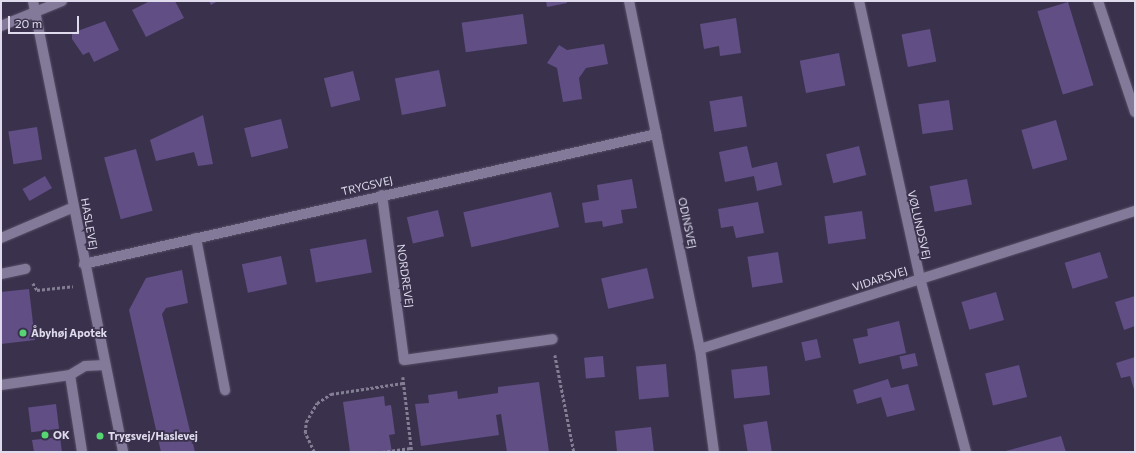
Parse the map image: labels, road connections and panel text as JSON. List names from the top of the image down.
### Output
{
  "streets": {
    "street": [
      "TRYGSVEJ",
      "ODINSVEJ",
      "HASLEVEJ",
      "VØLUNDSVEJ",
      "NORDREVEJ",
      "VIDARSVEJ"
    ]
  },
  "crossings": [
    ["TRYGSVEJ", "ODINSVEJ"],
    ["TRYGSVEJ", "HASLEVEJ"],
    ["TRYGSVEJ", "NORDREVEJ"],
    ["ODINSVEJ", "VIDARSVEJ"],
    ["VØLUNDSVEJ", "VIDARSVEJ"]
  ],
  "places": ["Åbyhøj Apotek", "OK", "Trygsvej/Haslevej"],
  "scale_bar": "20 m"
}
